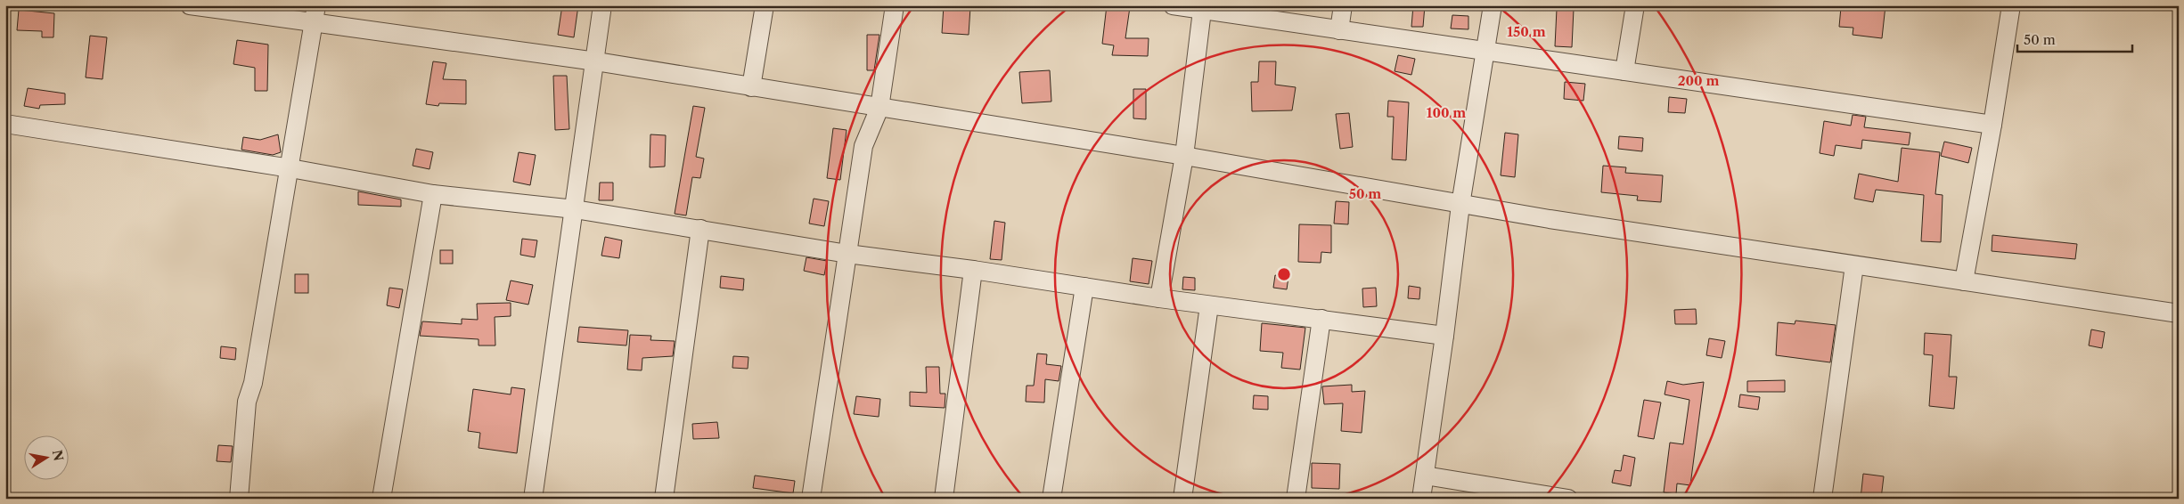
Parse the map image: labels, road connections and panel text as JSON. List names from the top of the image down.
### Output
{
  "scale_bar": "50 m",
  "north": "right",
  "rings": [
    "150 m",
    "200 m",
    "100 m",
    "50 m"
  ]
}
